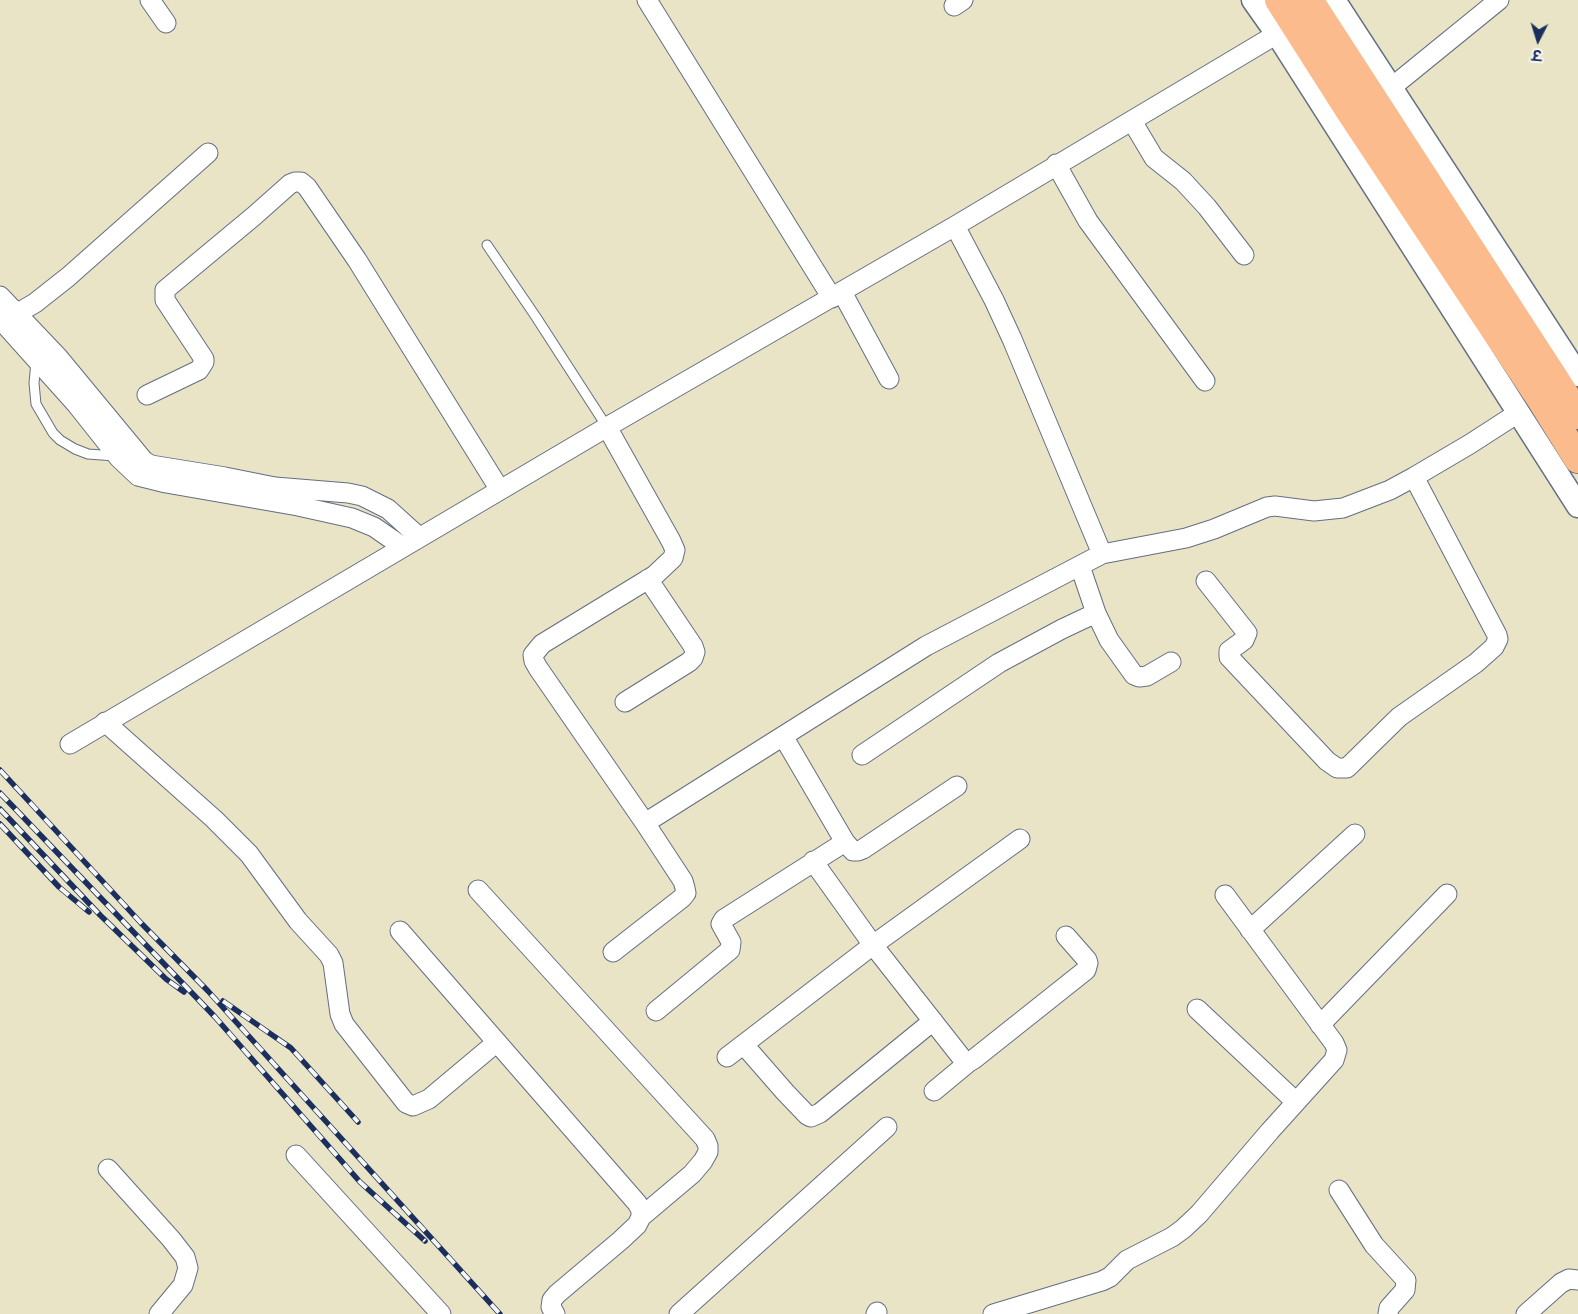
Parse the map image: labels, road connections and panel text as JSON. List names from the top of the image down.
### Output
{
  "north": "bottom"
}
